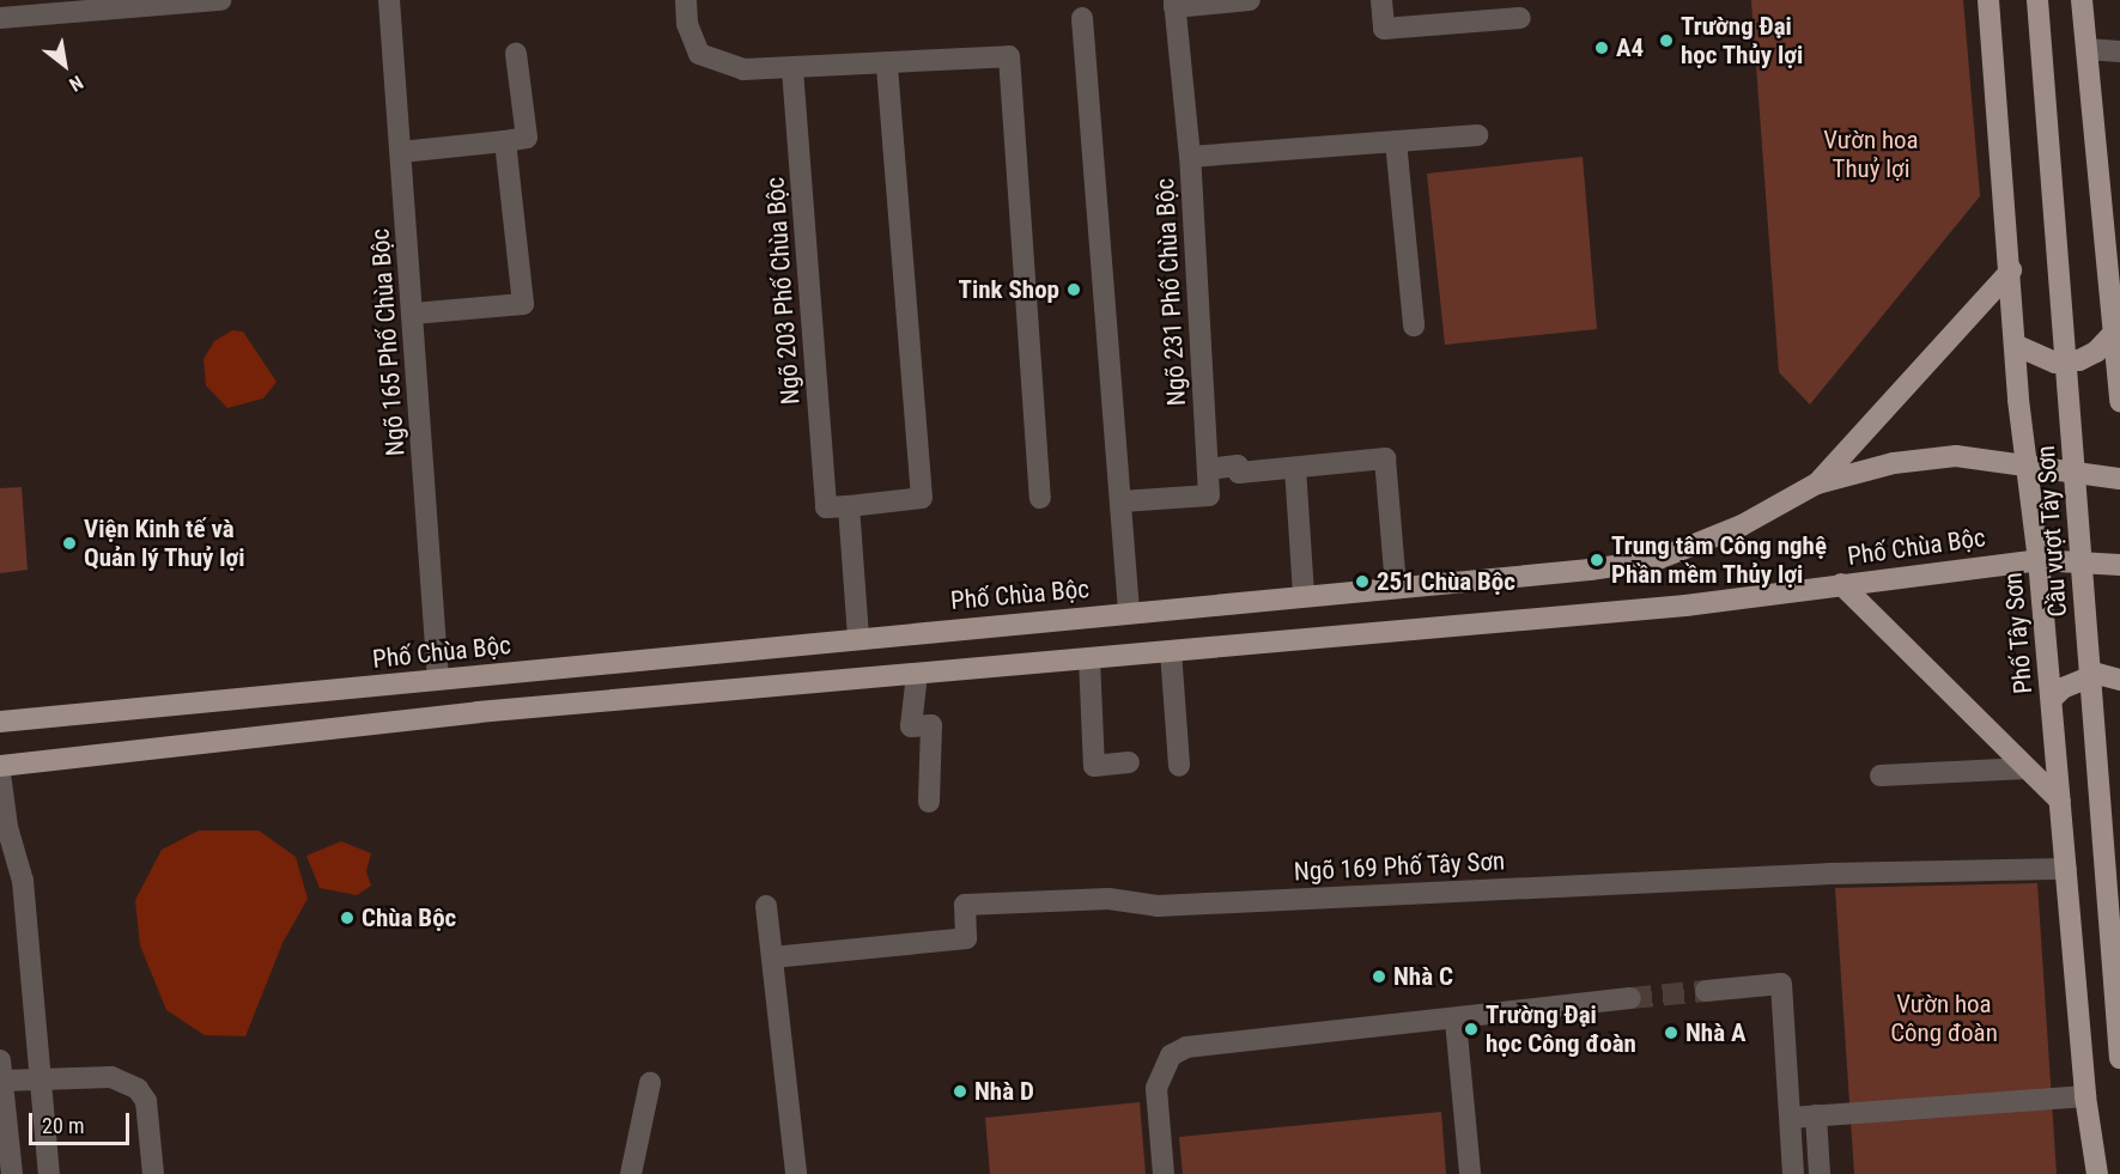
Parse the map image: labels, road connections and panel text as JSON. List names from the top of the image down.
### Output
{
  "streets": {
    "main road": ["Cầu vượt Tây Sơn", "Phố Chùa Bộc", "Phố Tây Sơn"],
    "street": [
      "Ngõ 203 Phố Chùa Bộc",
      "Ngõ 231 Phố Chùa Bộc",
      "Ngõ 165 Phố Chùa Bộc",
      "Ngõ 169 Phố Tây Sơn"
    ]
  },
  "crossings": [
    ["Ngõ 165 Phố Chùa Bộc", "Phố Chùa Bộc"],
    ["Phố Chùa Bộc", "Phố Tây Sơn"],
    ["Phố Tây Sơn", "Ngõ 169 Phố Tây Sơn"]
  ],
  "parks": ["Vườn hoa Thuỷ lợi", "Vườn hoa Công đoàn"],
  "places": [
    "Trường Đại học Thủy lợi",
    "A4",
    "Tink Shop",
    "Viện Kinh tế và Quản lý Thuỷ lợi",
    "Trung tâm Công nghệ Phần mềm Thủy lợi",
    "251 Chùa Bộc",
    "Chùa Bộc",
    "Nhà C",
    "Trường Đại học Công đoàn",
    "Nhà A",
    "Nhà D"
  ],
  "scale_bar": "20 m",
  "north": "bottom right"
}
